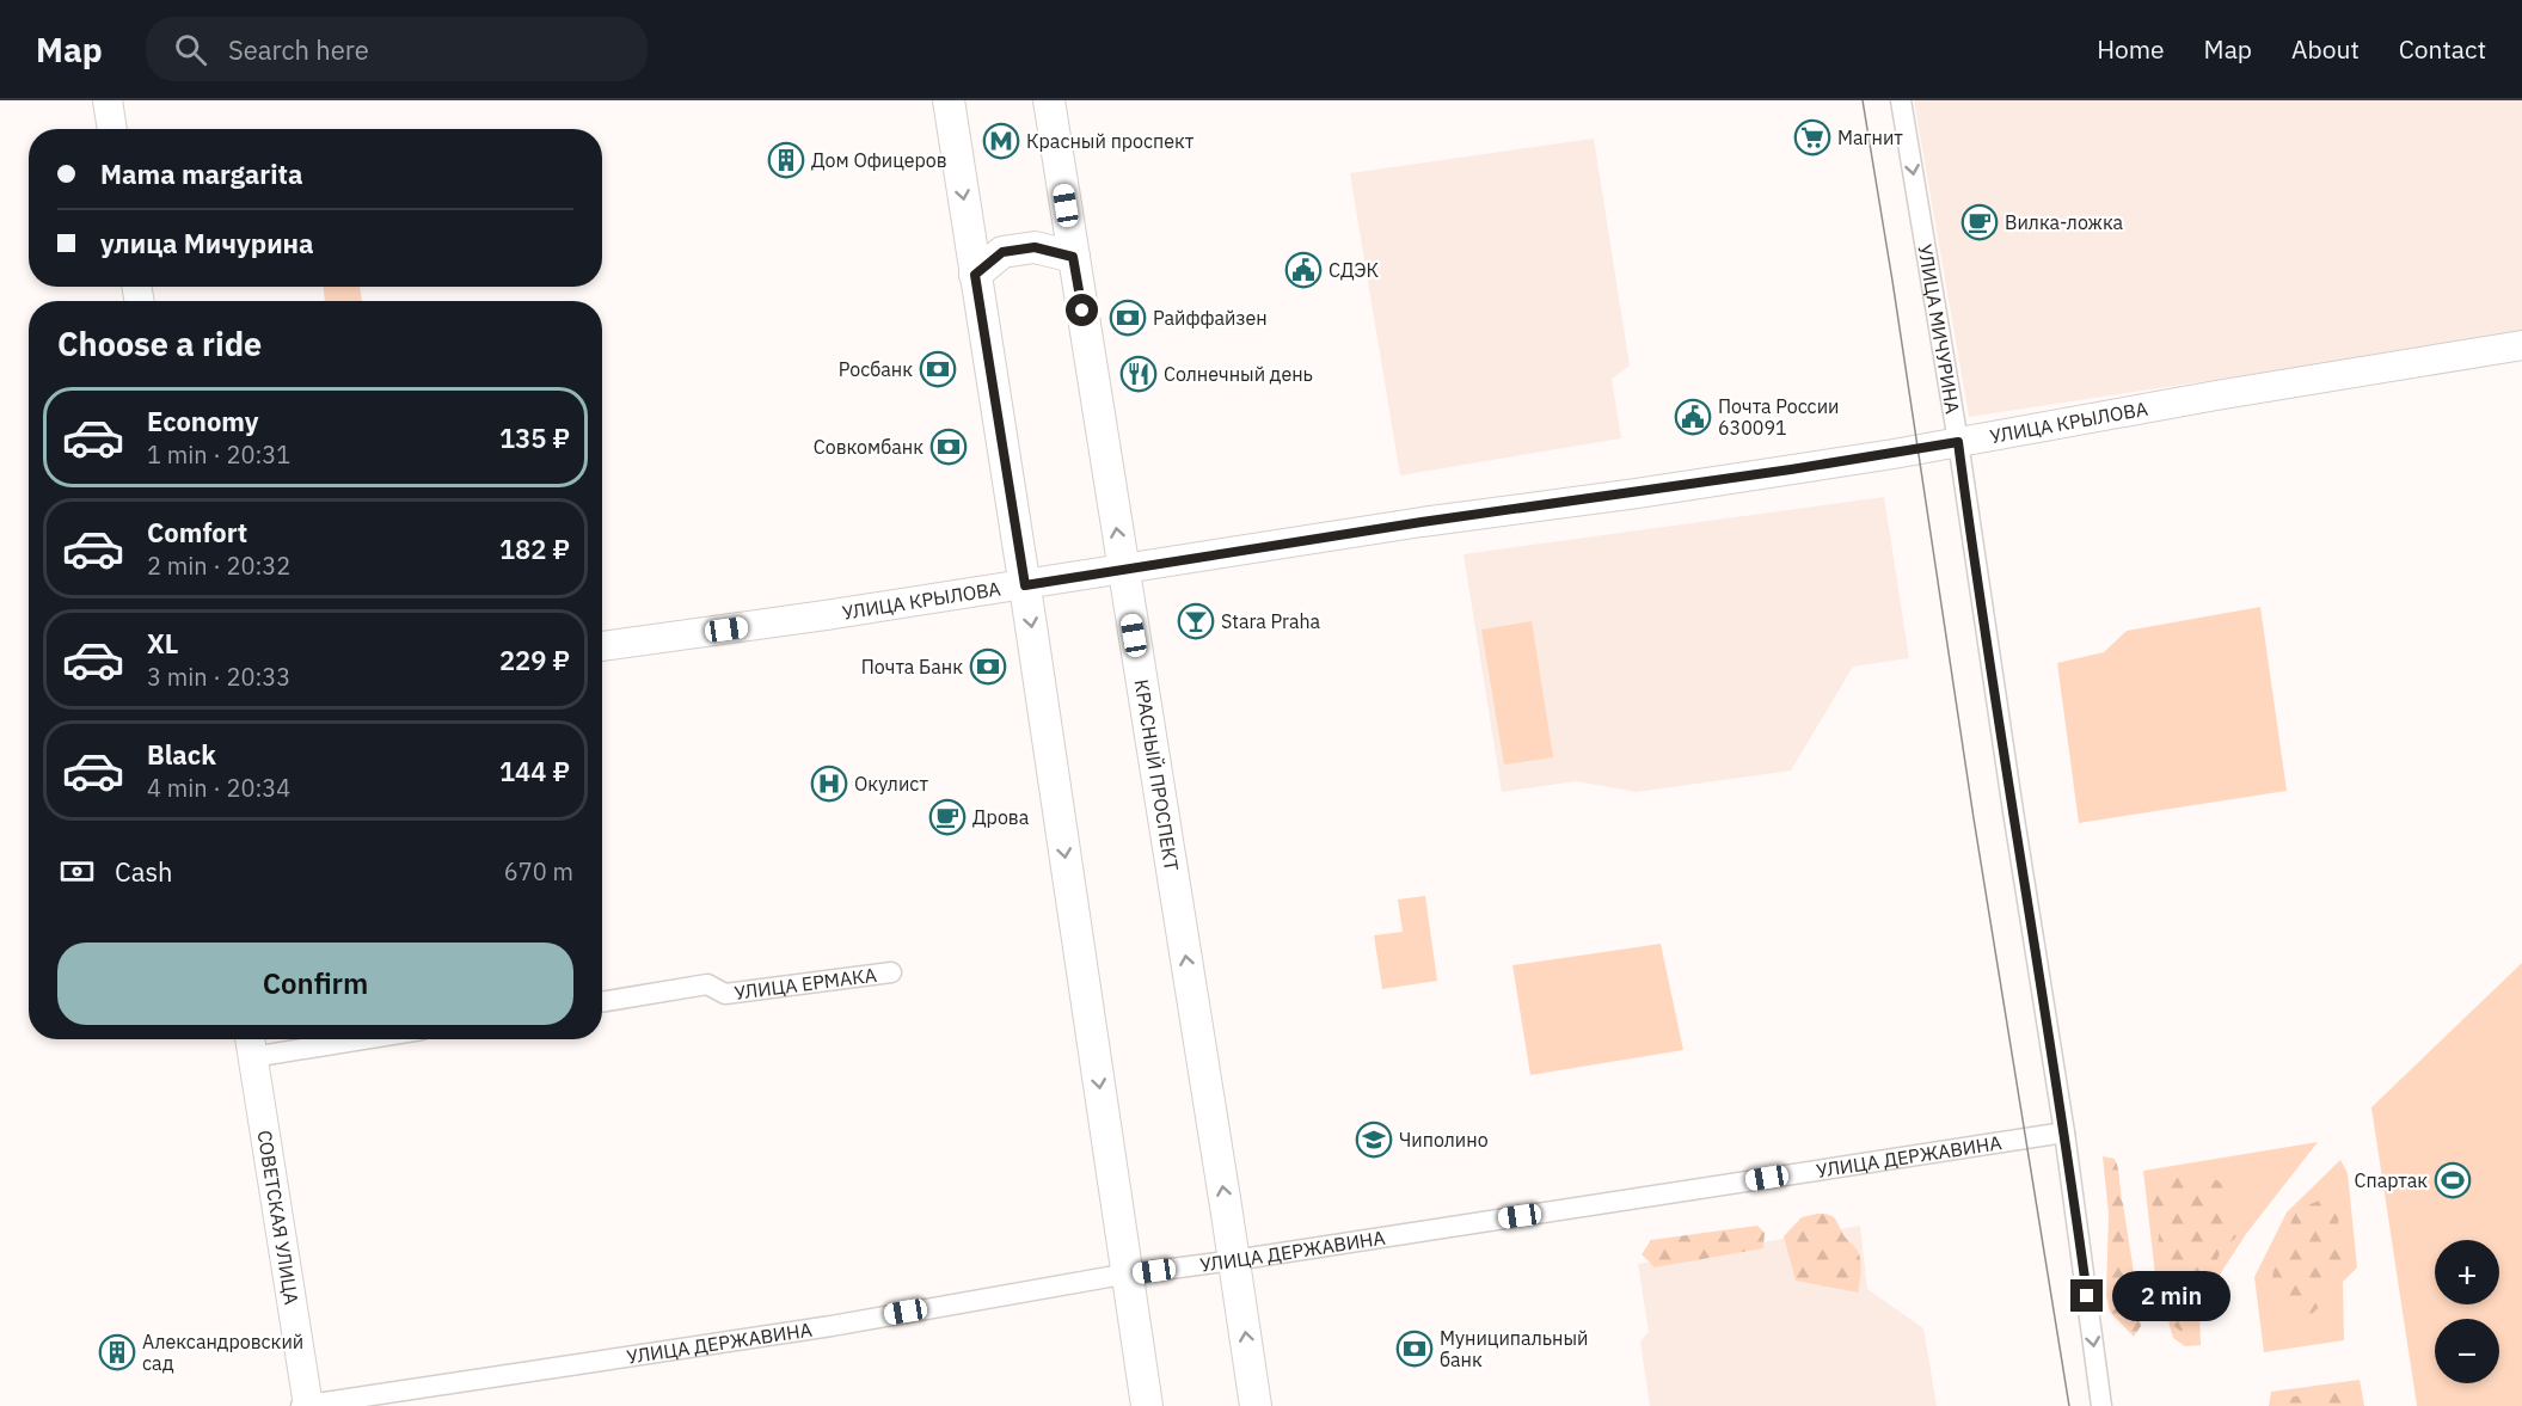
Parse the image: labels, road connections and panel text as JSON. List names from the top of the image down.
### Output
{
  "streets": {
    "main road": ["КРАСНЫЙ ПРОСПЕКТ"],
    "street": [
      "УЛИЦА МИЧУРИНА",
      "УЛИЦА КРЫЛОВА",
      "УЛИЦА ЕРМАКА",
      "УЛИЦА ДЕРЖАВИНА",
      "СОВЕТСКАЯ УЛИЦА"
    ]
  },
  "crossings": [
    ["УЛИЦА МИЧУРИНА", "УЛИЦА КРЫЛОВА"],
    ["УЛИЦА МИЧУРИНА", "УЛИЦА ДЕРЖАВИНА"],
    ["УЛИЦА КРЫЛОВА", "КРАСНЫЙ ПРОСПЕКТ"],
    ["КРАСНЫЙ ПРОСПЕКТ", "УЛИЦА ДЕРЖАВИНА"],
    ["УЛИЦА ДЕРЖАВИНА", "СОВЕТСКАЯ УЛИЦА"]
  ],
  "one_way": ["УЛИЦА МИЧУРИНА"],
  "places": {
    "supermarket": ["Магнит"],
    "metro station": ["Красный проспект"],
    "building": ["Дом Офицеров", "Александровский сад"],
    "cafe": ["Вилка-ложка", "Дрова"],
    "public building": ["СДЭК", "Почта России 630091"],
    "bank": [
      "Райффайзен",
      "Росбанк",
      "Совкомбанк",
      "Почта Банк",
      "Муниципальный банк"
    ],
    "restaurant": ["Солнечный день"],
    "bar": ["Stara Praha"],
    "hospital": ["Окулист"],
    "school or university": ["Чиполино"],
    "sports": ["Спартак"]
  },
  "page": {
    "header": "Map",
    "search": "Search here",
    "nav": [
      "Home",
      "Map",
      "About",
      "Contact"
    ],
    "banner": ["Mama margarita", "улица Мичурина"],
    "heading": "Choose a ride",
    "list": [
      {
        "name": "Economy",
        "note": "1 min · 20:31",
        "value": "135 ₽"
      },
      {
        "name": "Comfort",
        "note": "2 min · 20:32",
        "value": "182 ₽"
      },
      {
        "name": "XL",
        "note": "3 min · 20:33",
        "value": "229 ₽"
      },
      {
        "name": "Black",
        "note": "4 min · 20:34",
        "value": "144 ₽"
      }
    ],
    "pay": ["Cash", "670 m"],
    "buttons": "Confirm",
    "map_buttons": ["+", "−"],
    "bubble": "2 min"
  }
}
